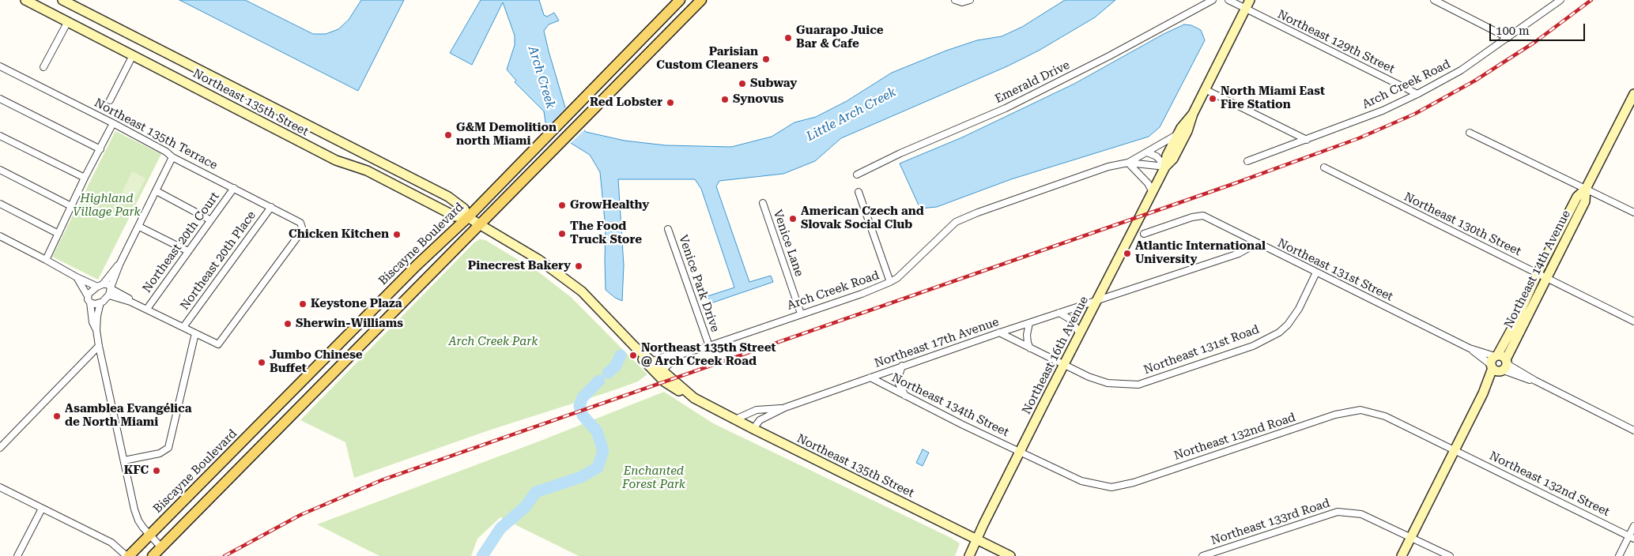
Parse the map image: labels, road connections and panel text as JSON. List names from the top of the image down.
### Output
{
  "streets": {
    "main road": ["Biscayne Boulevard"],
    "street": [
      "Northeast 129th Street",
      "Emerald Drive",
      "Arch Creek Road",
      "Northeast 135th Street",
      "Northeast 135th Terrace",
      "Northeast 130th Street",
      "Northeast 20th Court",
      "Venice Lane",
      "Northeast 20th Place",
      "Northeast 14th Avenue",
      "Northeast 131st Street",
      "Venice Park Drive",
      "Northeast 17th Avenue",
      "Northeast 131st Road",
      "Northeast 16th Avenue",
      "Northeast 134th Street",
      "Northeast 132nd Road",
      "Northeast 132nd Street",
      "Northeast 133rd Road"
    ]
  },
  "crossings": [
    ["Northeast 129th Street", "Arch Creek Road"],
    ["Northeast 129th Street", "Northeast 16th Avenue"],
    ["Arch Creek Road", "Northeast 135th Street"],
    ["Arch Creek Road", "Venice Lane"],
    ["Arch Creek Road", "Venice Park Drive"],
    ["Arch Creek Road", "Northeast 16th Avenue"],
    ["Northeast 135th Street", "Biscayne Boulevard"],
    ["Northeast 135th Street", "Northeast 17th Avenue"],
    ["Northeast 135th Street", "Northeast 16th Avenue"],
    ["Northeast 135th Terrace", "Northeast 20th Court"],
    ["Northeast 135th Terrace", "Northeast 20th Place"],
    ["Northeast 130th Street", "Northeast 14th Avenue"],
    ["Northeast 14th Avenue", "Northeast 131st Street"],
    ["Northeast 14th Avenue", "Northeast 132nd Road"],
    ["Northeast 14th Avenue", "Northeast 132nd Street"],
    ["Northeast 14th Avenue", "Northeast 133rd Road"],
    ["Northeast 131st Street", "Northeast 17th Avenue"],
    ["Northeast 131st Street", "Northeast 131st Road"],
    ["Northeast 17th Avenue", "Northeast 131st Road"],
    ["Northeast 17th Avenue", "Northeast 16th Avenue"],
    ["Northeast 17th Avenue", "Northeast 134th Street"],
    ["Northeast 131st Road", "Northeast 16th Avenue"],
    ["Northeast 16th Avenue", "Northeast 134th Street"],
    ["Northeast 16th Avenue", "Northeast 132nd Road"],
    ["Northeast 134th Street", "Northeast 132nd Road"],
    ["Northeast 132nd Road", "Northeast 132nd Street"]
  ],
  "water": ["Arch Creek", "Little Arch Creek"],
  "parks": ["Highland Village Park", "Arch Creek Park", "Enchanted Forest Park"],
  "places": [
    "Guarapo Juice Bar & Cafe",
    "Parisian Custom Cleaners",
    "Subway",
    "North Miami East Fire Station",
    "Synovus",
    "Red Lobster",
    "G&M Demolition north Miami",
    "GrowHealthy",
    "American Czech and Slovak Social Club",
    "The Food Truck Store",
    "Chicken Kitchen",
    "Atlantic International University",
    "Pinecrest Bakery",
    "Keystone Plaza",
    "Sherwin-Williams",
    "Northeast 135th Street @ Arch Creek Road",
    "Jumbo Chinese Buffet",
    "Asamblea Evangélica de North Miami",
    "KFC"
  ],
  "scale_bar": "100 m"
}
